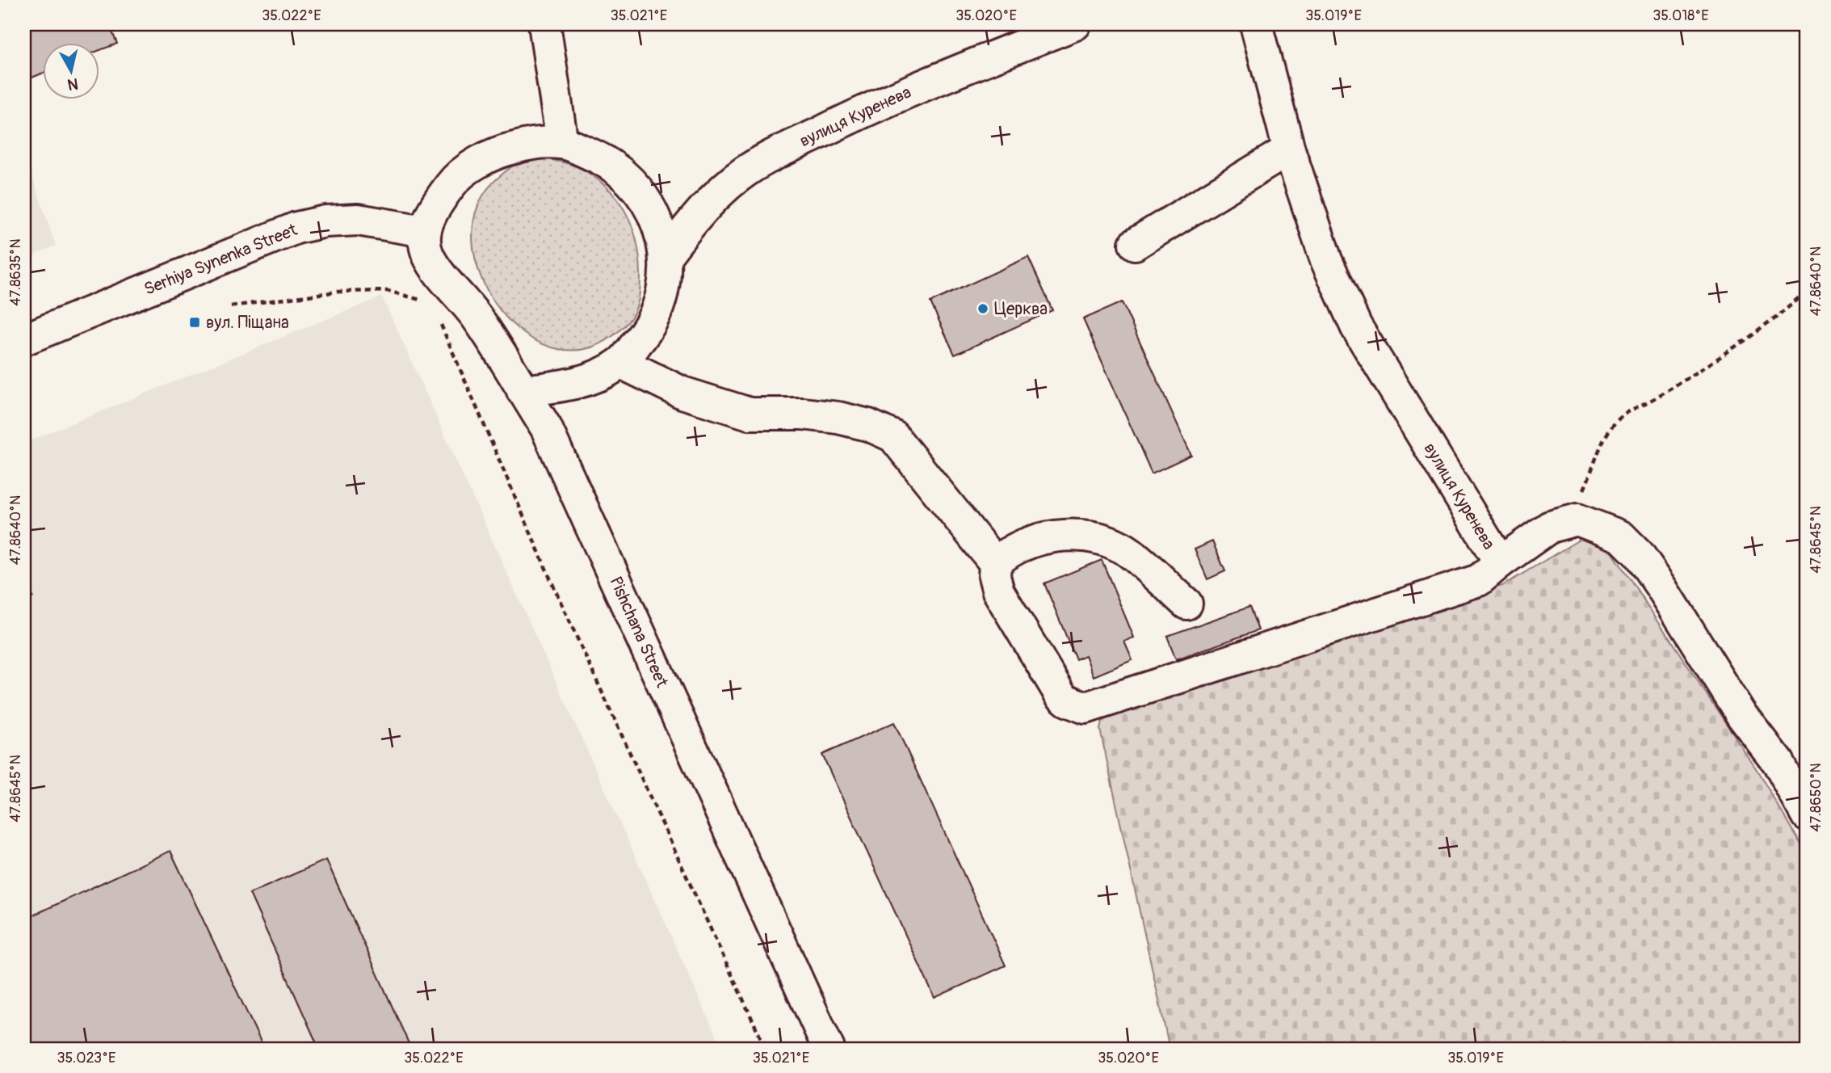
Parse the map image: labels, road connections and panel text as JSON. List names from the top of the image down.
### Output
{
  "streets": {
    "street": ["вулиця Куренева", "Serhiya Synenka Street", "Pishchana Street"]
  },
  "crossings": [
    ["Serhiya Synenka Street", "Pishchana Street"]
  ],
  "places": {
    "other": ["Церква"],
    "transit": ["вул. Піщана"]
  },
  "north": "bottom",
  "coordinates": [
    "35.022°E",
    "35.021°E",
    "35.020°E",
    "35.019°E",
    "35.018°E",
    "47.8635°N",
    "47.8640°N",
    "47.8645°N",
    "47.8650°N",
    "35.023°E"
  ]
}
